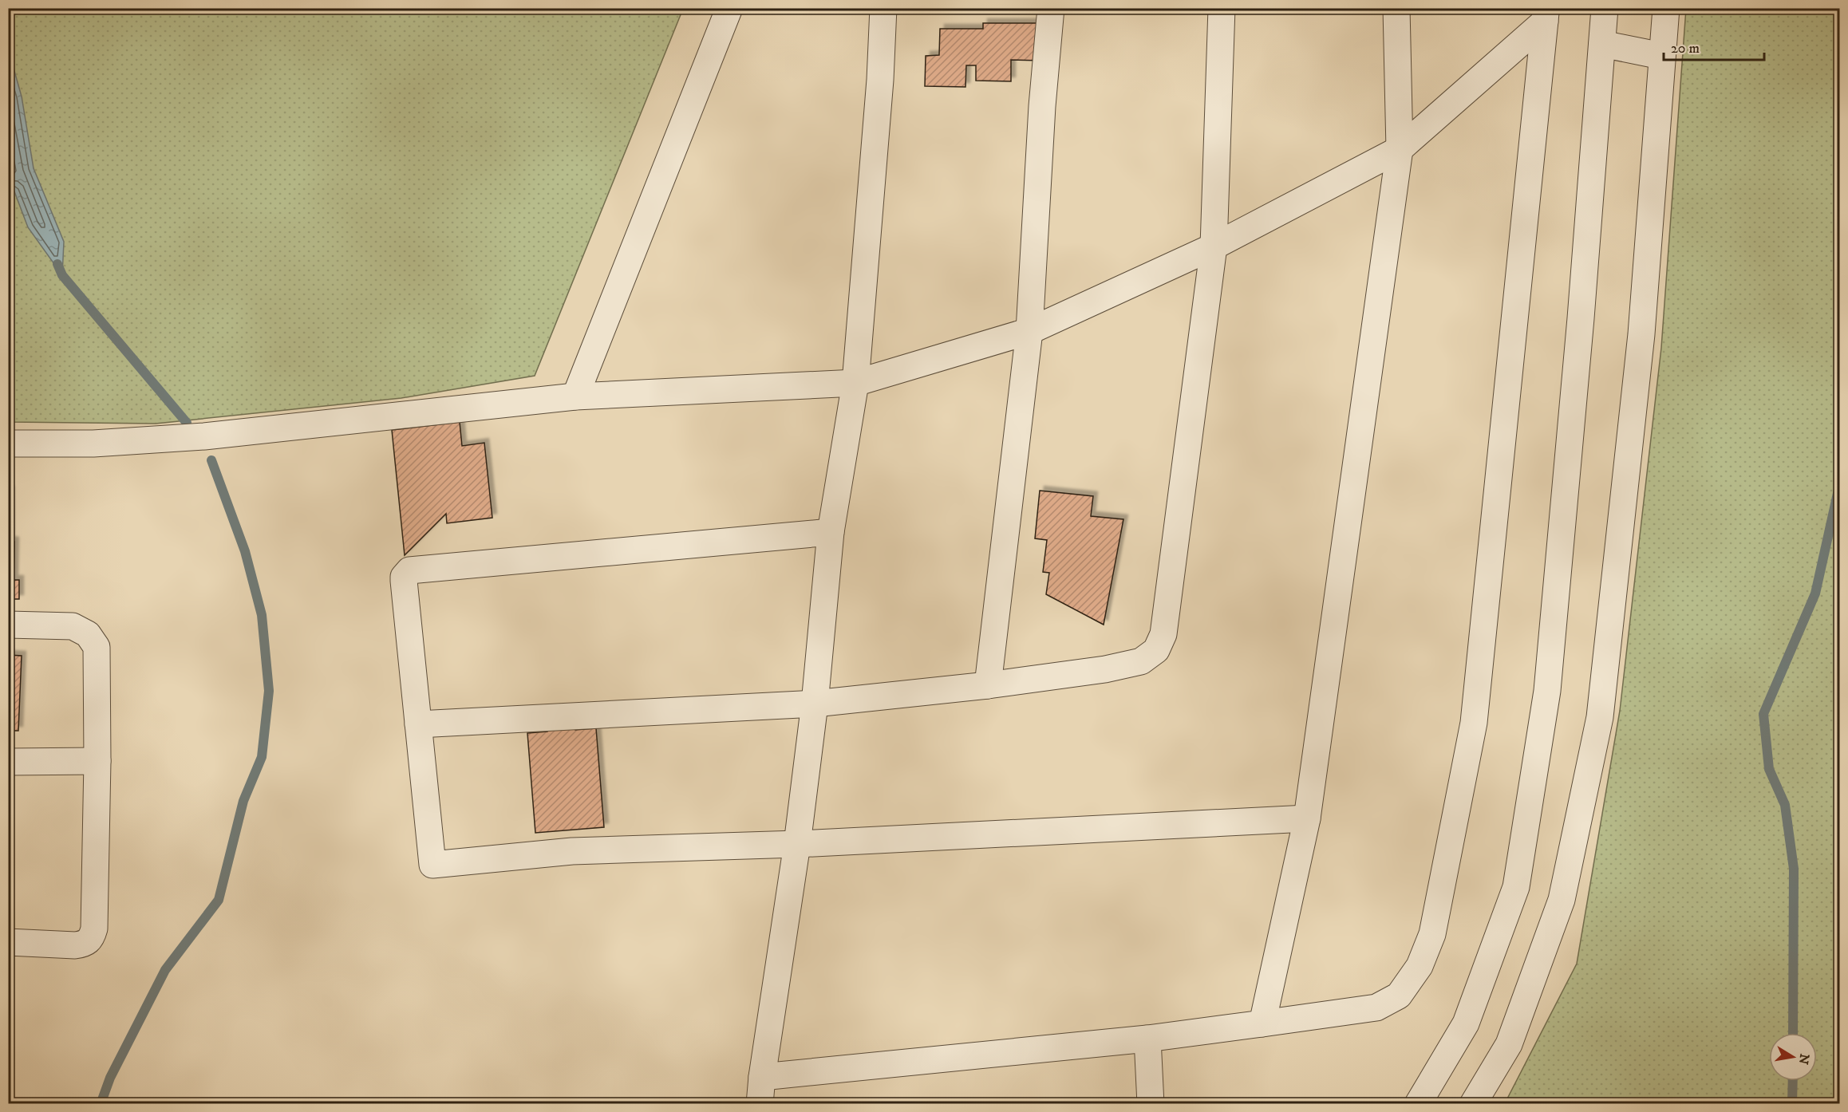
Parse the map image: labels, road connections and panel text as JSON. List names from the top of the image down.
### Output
{
  "scale_bar": "20 m",
  "north": "right"
}
